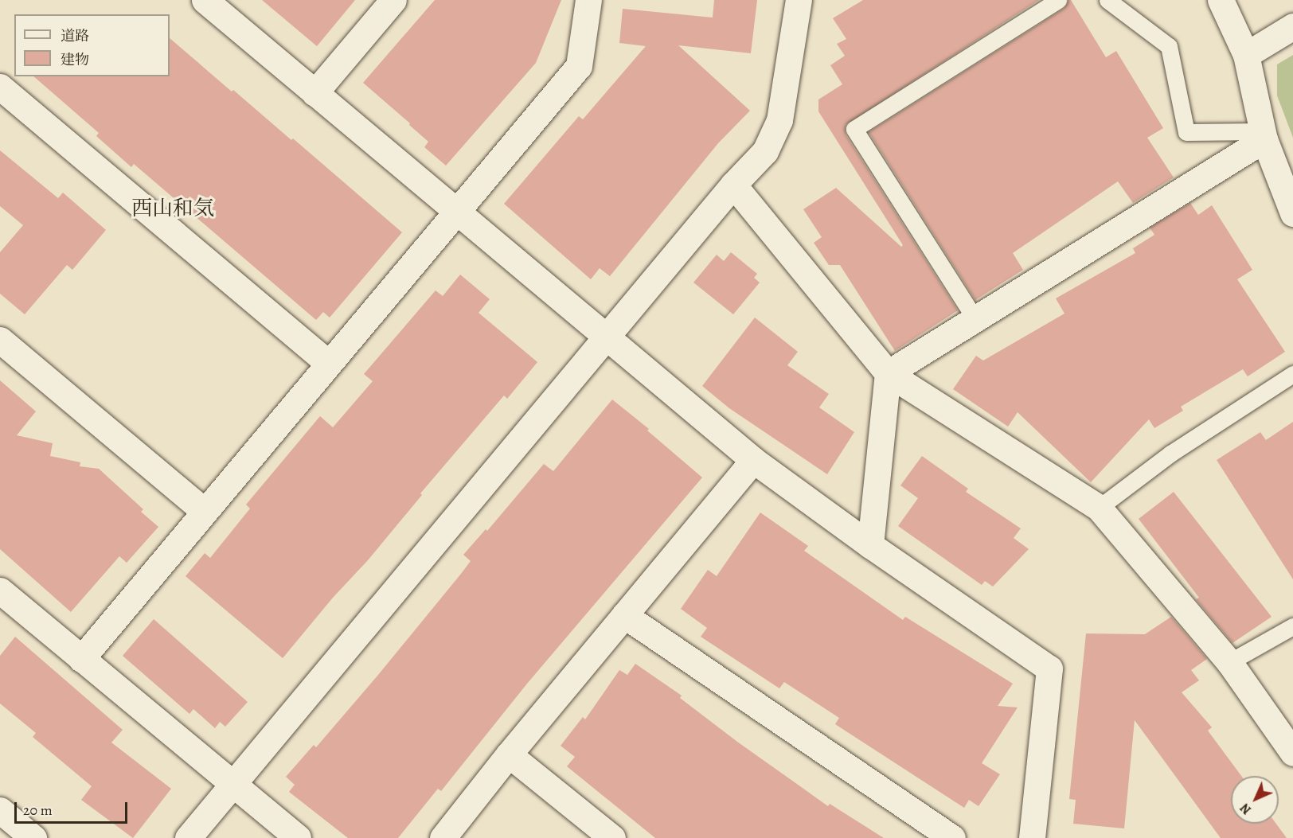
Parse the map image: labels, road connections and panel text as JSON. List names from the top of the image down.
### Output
{
  "districts": ["西山和気"],
  "legend": ["道路", "建物"],
  "scale_bar": "20 m",
  "north": "bottom left"
}
